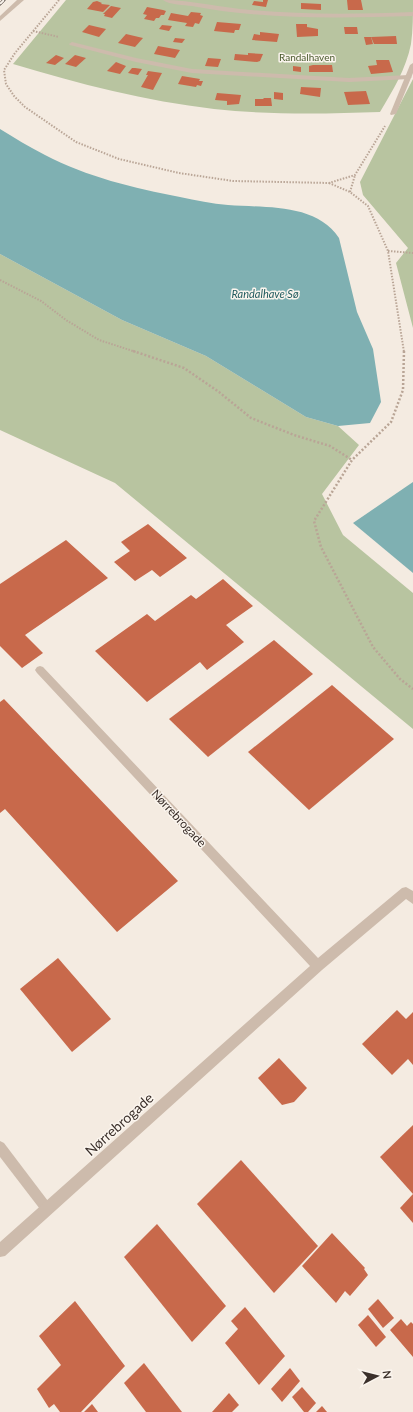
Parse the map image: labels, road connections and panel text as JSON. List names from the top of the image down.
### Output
{
  "streets": {
    "street": ["Nørrebrogade"]
  },
  "water": ["Randalhave Sø"],
  "parks": ["Randalhaven"],
  "north": "right"
}
